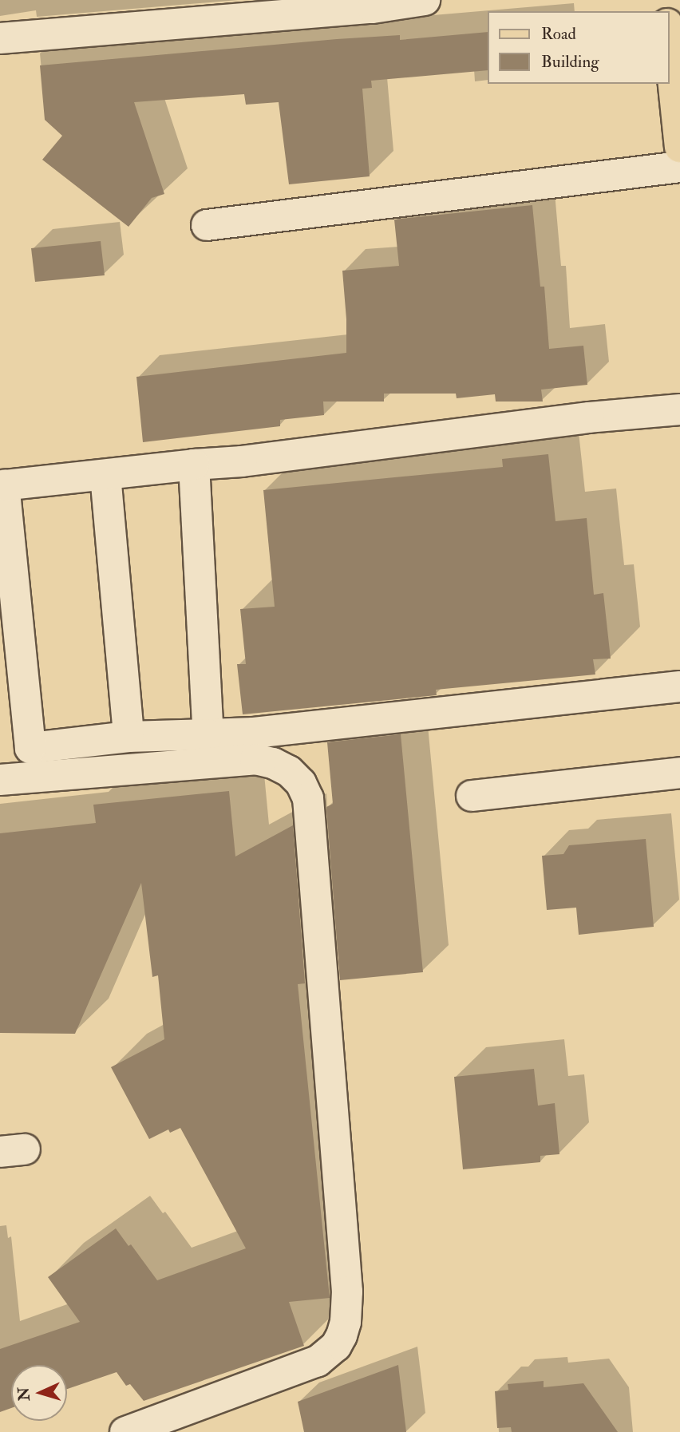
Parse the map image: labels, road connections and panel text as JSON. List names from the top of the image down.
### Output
{
  "legend": ["Road", "Building"],
  "north": "left"
}
